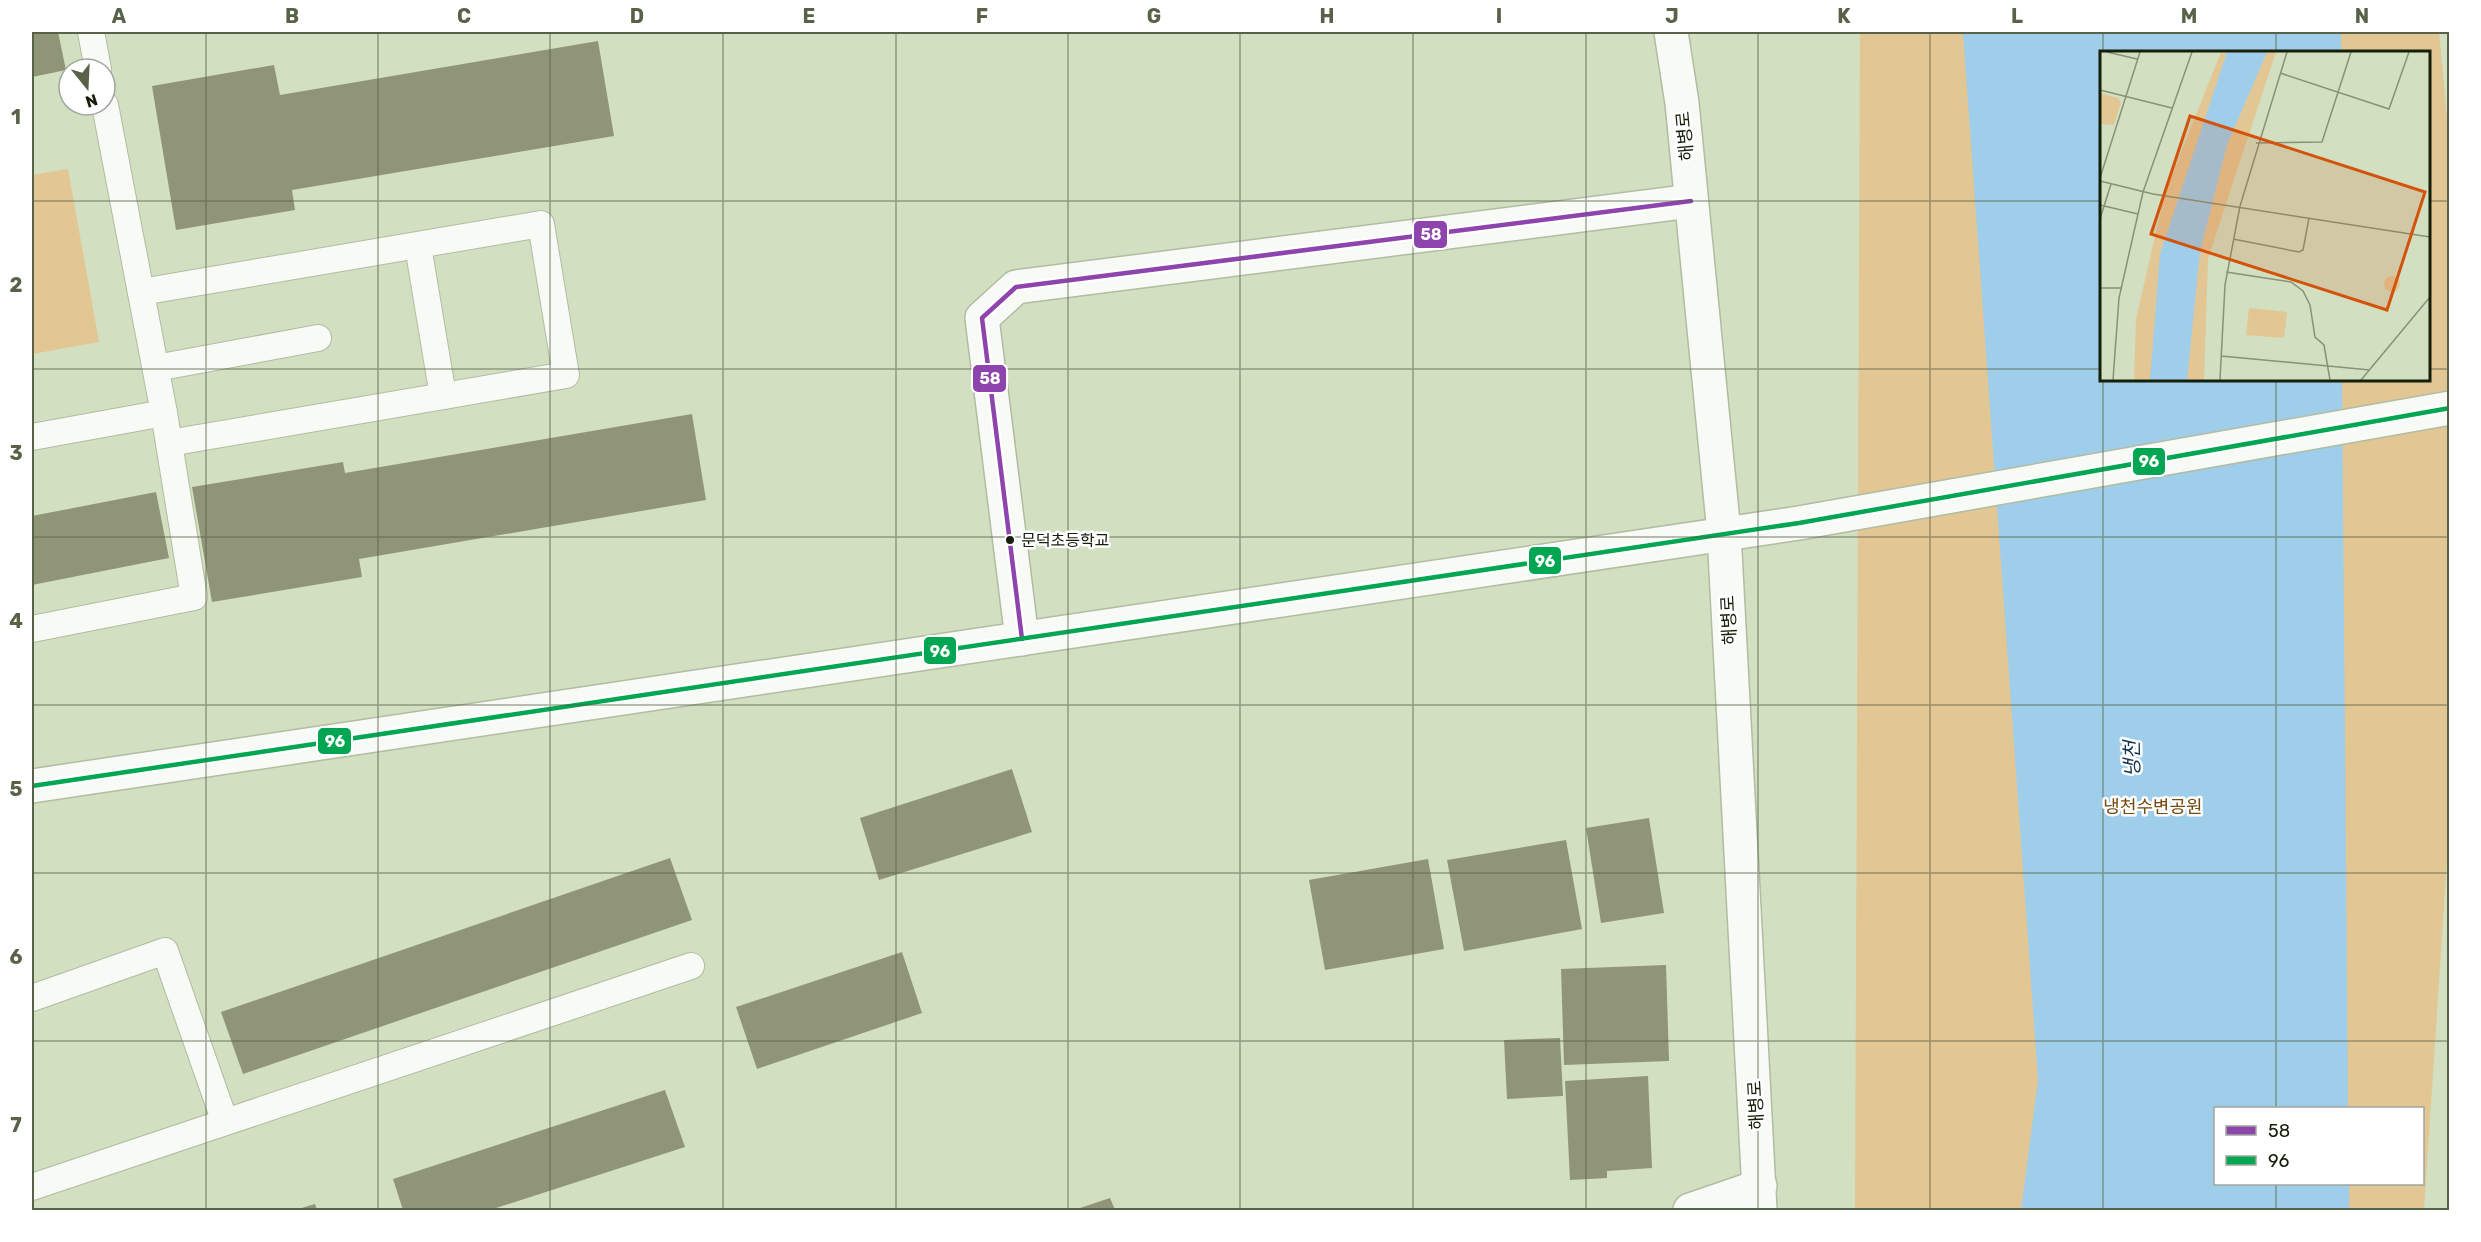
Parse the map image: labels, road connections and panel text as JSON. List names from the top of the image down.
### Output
{
  "streets": {
    "main road": ["해병로"]
  },
  "water": ["냉천"],
  "parks": ["냉천수변공원"],
  "places": ["문덕초등학교"],
  "lines": ["transit line 58", "transit line 96"],
  "legend": ["58", "96"],
  "north": "bottom",
  "grid": {
    "columns": [
      "A",
      "B",
      "C",
      "D",
      "E",
      "F",
      "G",
      "H",
      "I",
      "J",
      "K",
      "L",
      "M",
      "N"
    ],
    "rows": [
      "1",
      "2",
      "3",
      "4",
      "5",
      "6",
      "7"
    ]
  }
}
